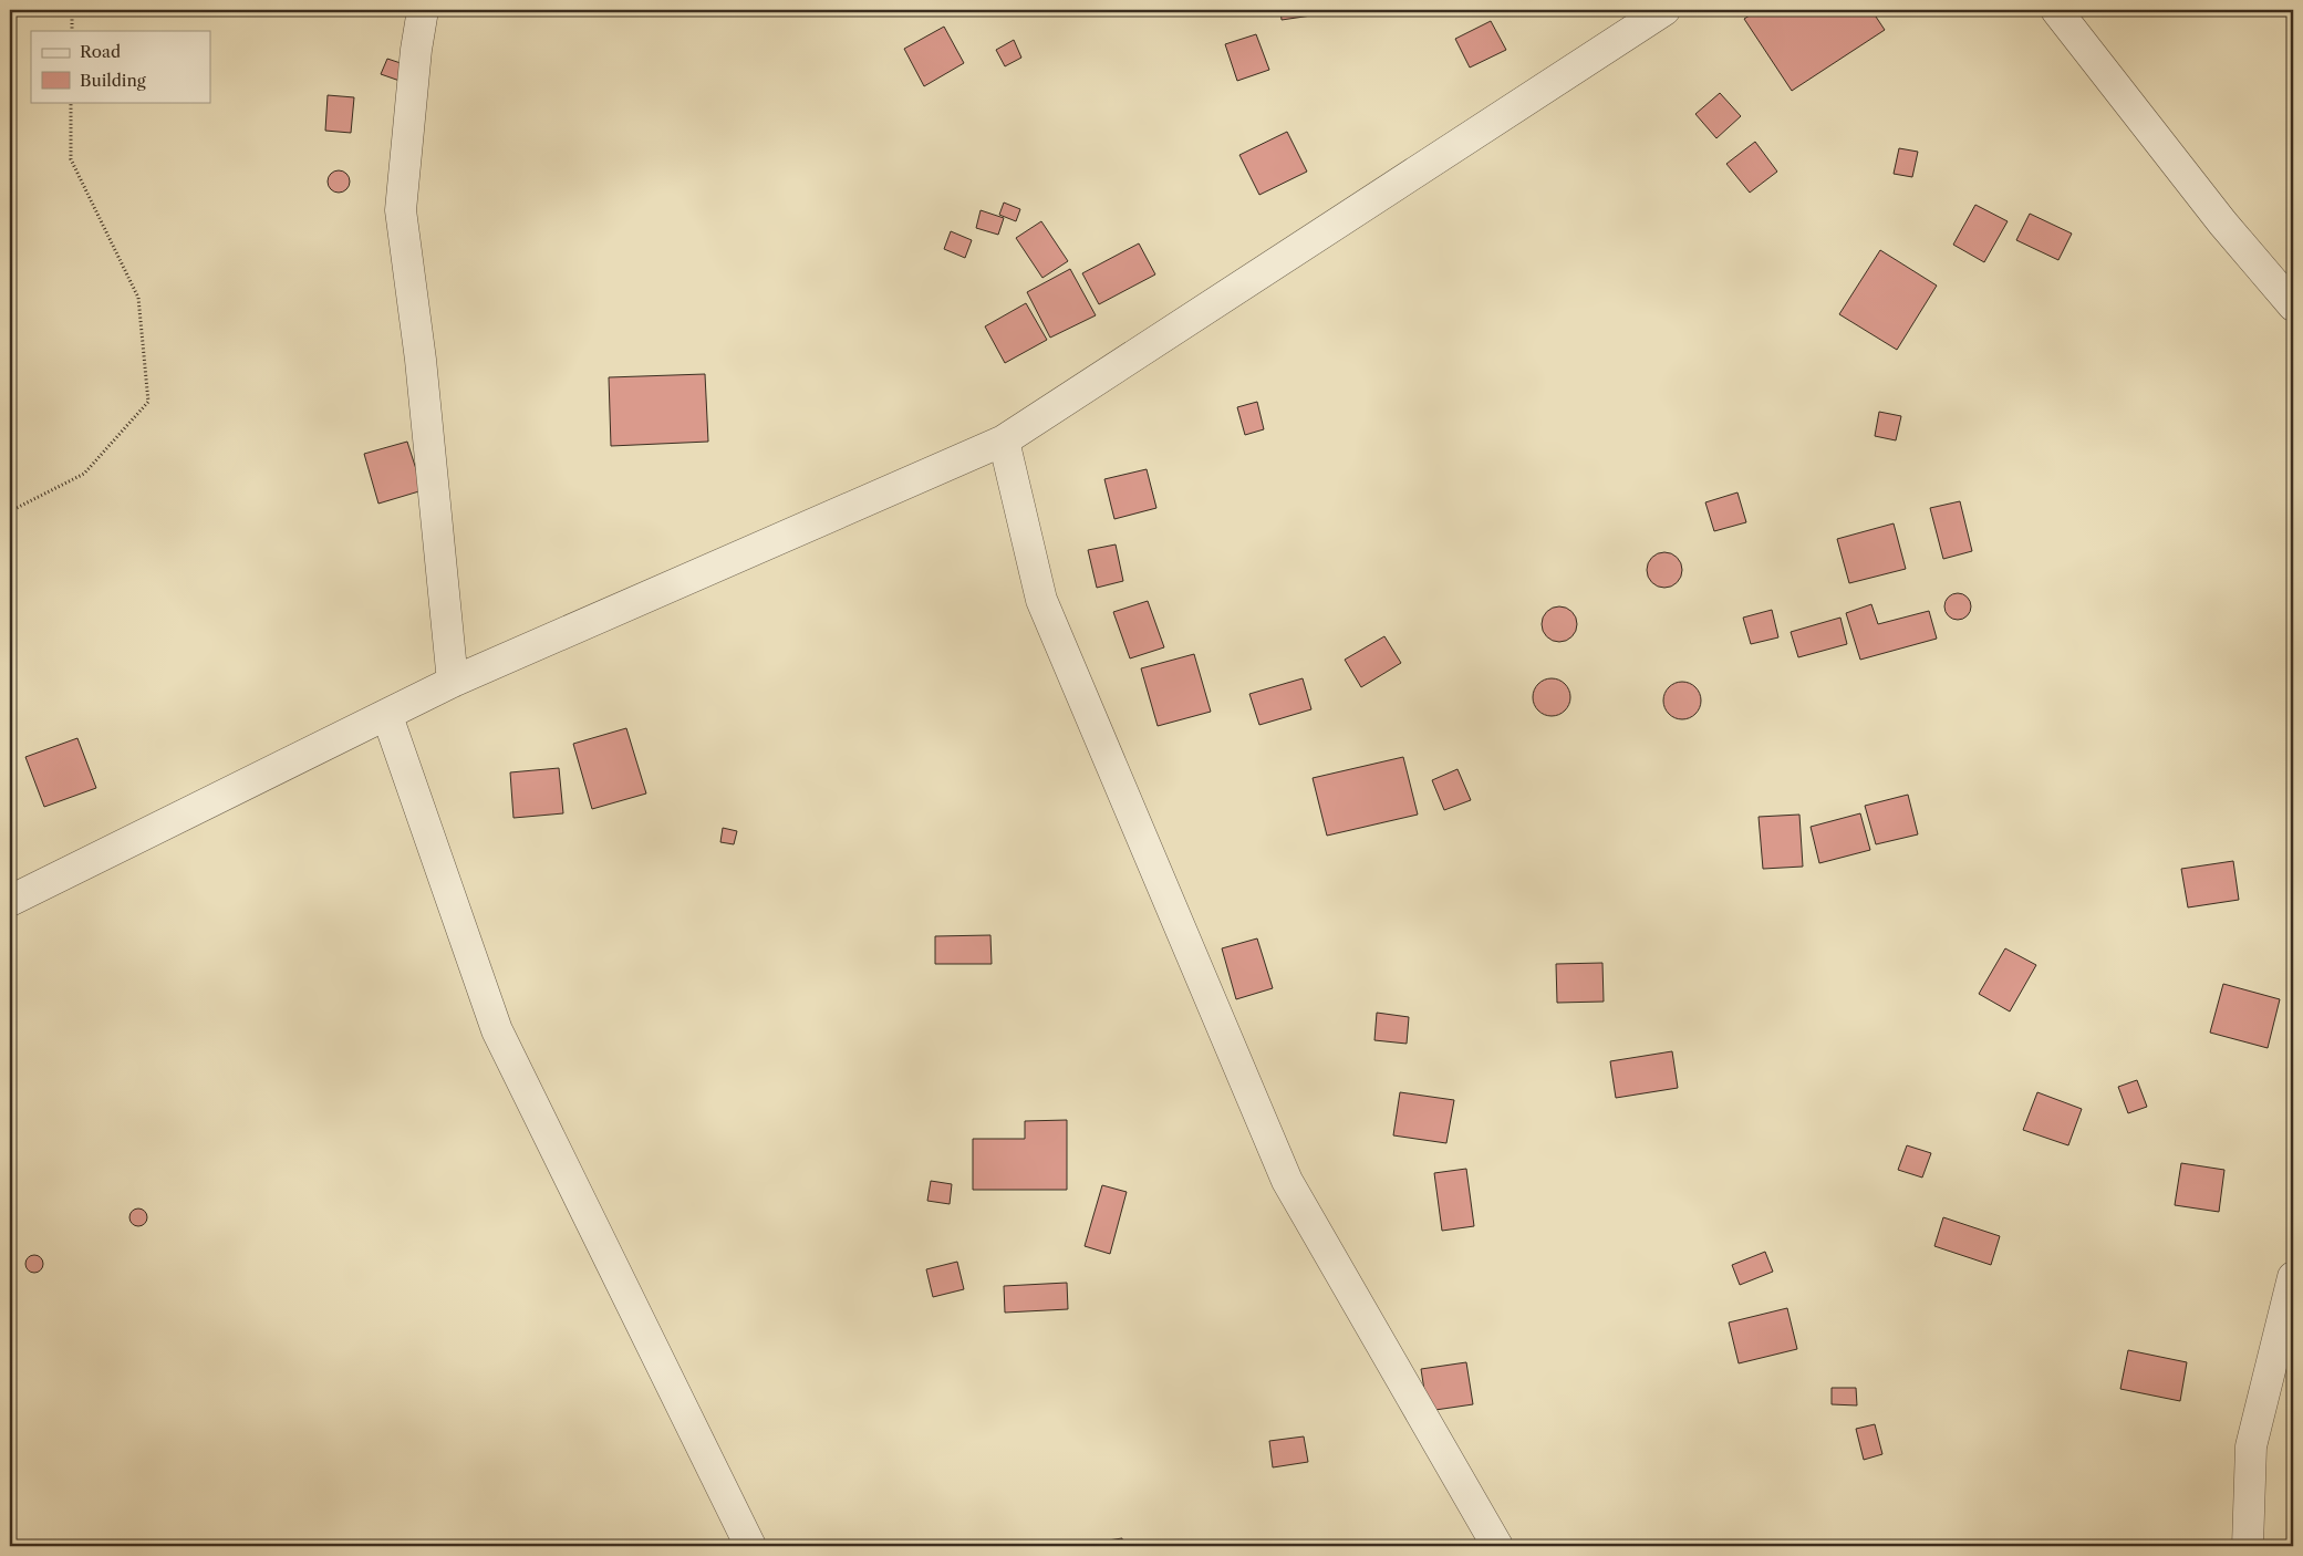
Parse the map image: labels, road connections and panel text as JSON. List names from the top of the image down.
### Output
{
  "legend": ["Road", "Building"]
}
